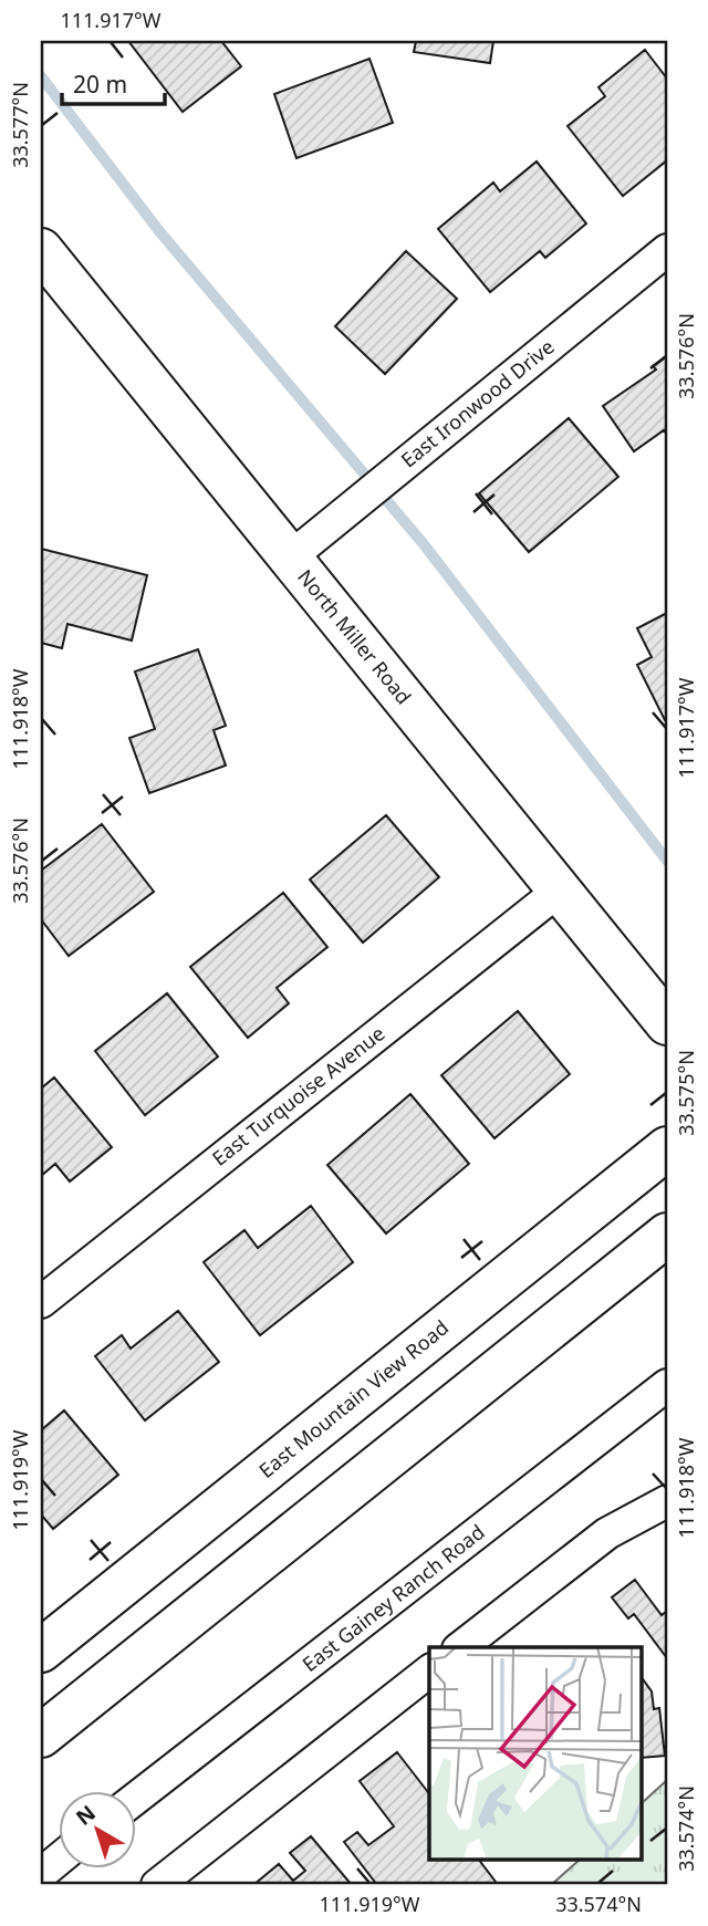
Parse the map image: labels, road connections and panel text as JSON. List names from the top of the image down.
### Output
{
  "streets": {
    "main road": ["North Miller Road", "East Mountain View Road"],
    "street": ["East Ironwood Drive", "East Turquoise Avenue", "East Gainey Ranch Road"]
  },
  "crossings": [
    ["East Ironwood Drive", "North Miller Road"],
    ["North Miller Road", "East Turquoise Avenue"]
  ],
  "scale_bar": "20 m",
  "north": "top left",
  "coordinates": [
    "111.917°W",
    "33.577°N",
    "33.576°N",
    "111.918°W",
    "33.575°N",
    "111.919°W",
    "33.574°N"
  ]
}
